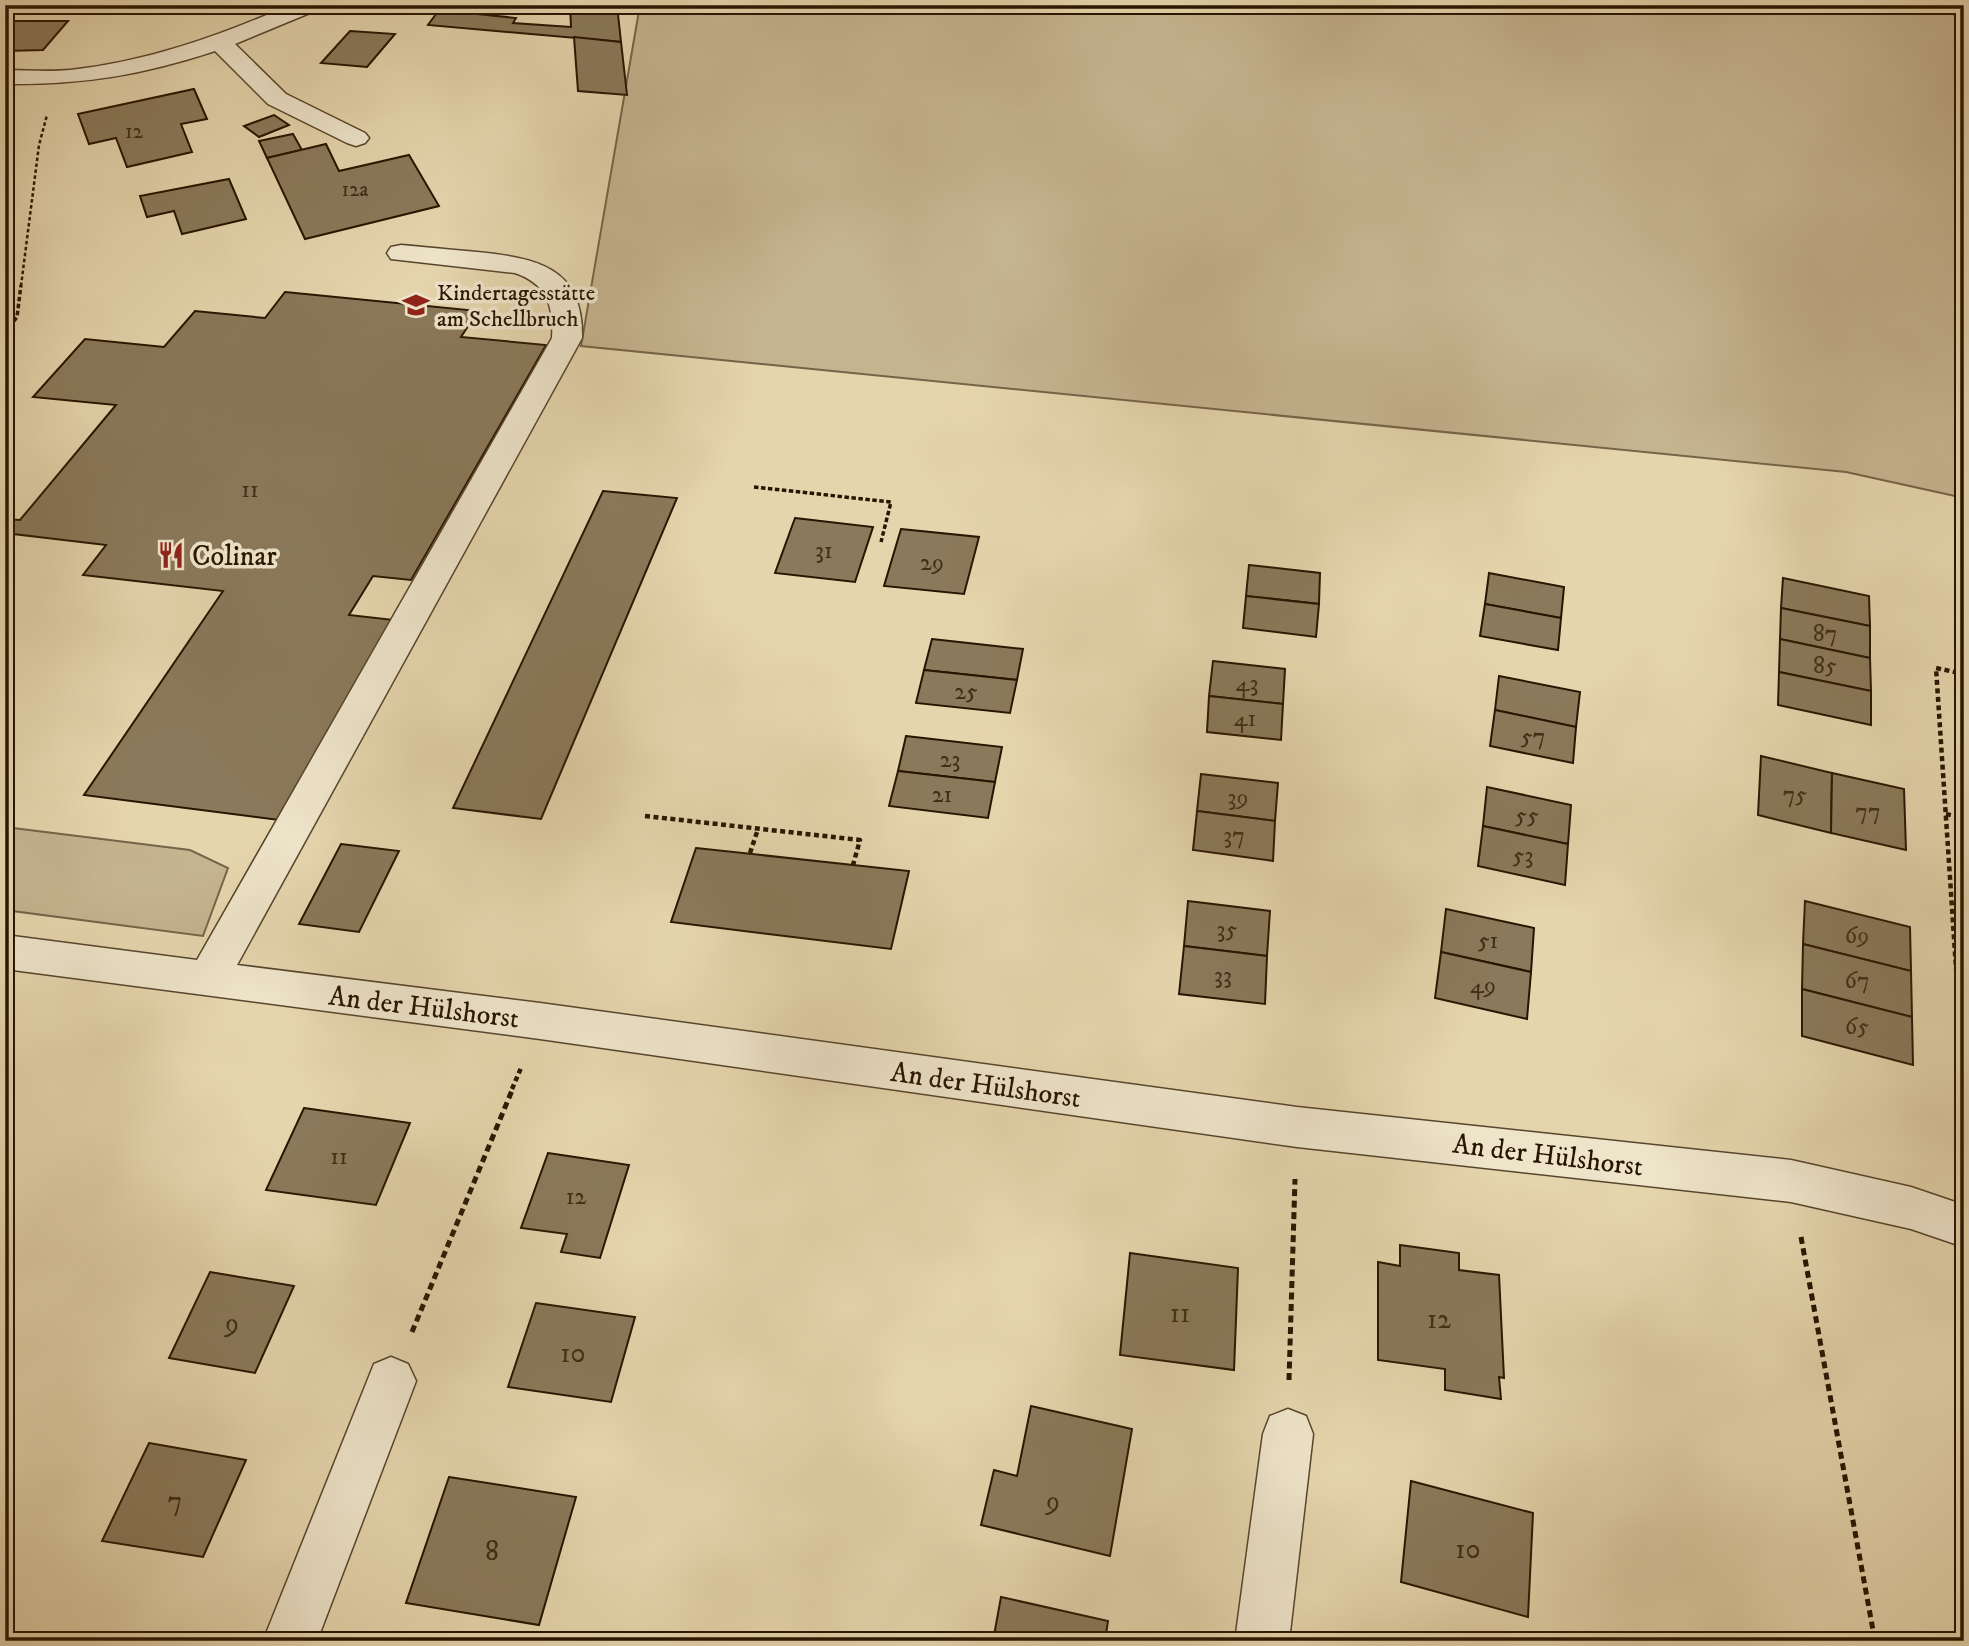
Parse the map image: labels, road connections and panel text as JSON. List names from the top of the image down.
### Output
{
  "streets": {
    "street": ["An der Hülshorst"]
  },
  "places": {
    "school or university": ["Kindertagesstätte am Schellbruch"],
    "restaurant": ["Colinar"]
  },
  "house_numbers": [
    "12",
    "12a",
    "11",
    "31",
    "29",
    "87",
    "85",
    "43",
    "25",
    "41",
    "57",
    "23",
    "21",
    "75",
    "39",
    "77",
    "55",
    "37",
    "53",
    "35",
    "69",
    "51",
    "33",
    "67",
    "49",
    "65",
    "11",
    "12",
    "11",
    "12",
    "9",
    "10",
    "7",
    "9",
    "10",
    "8"
  ]
}
